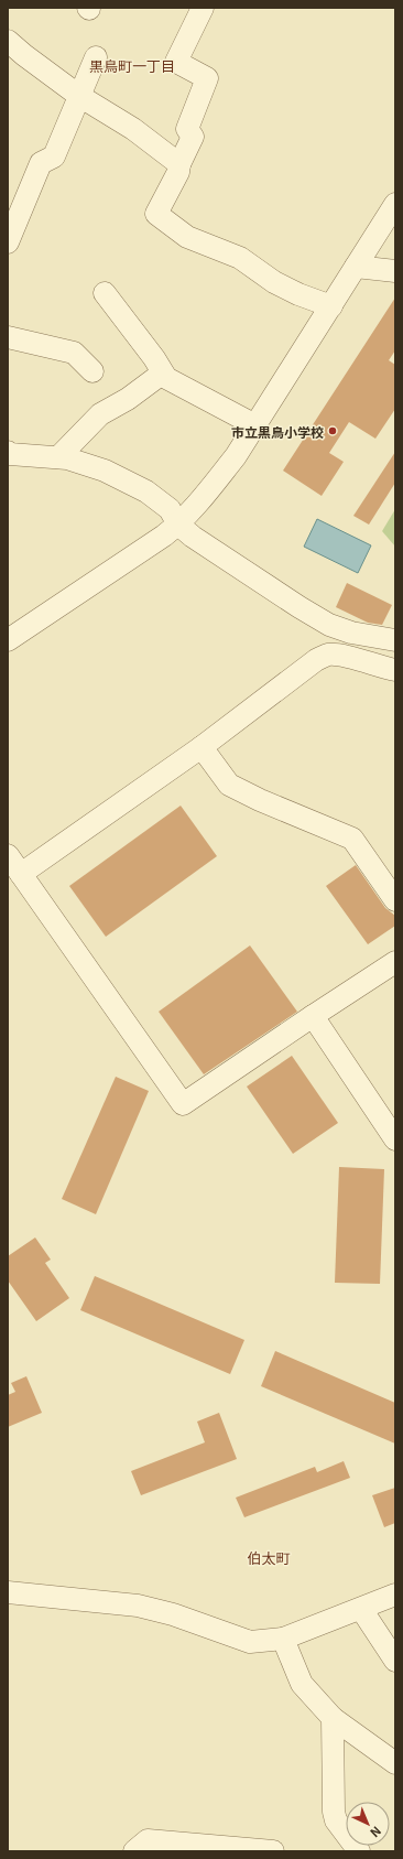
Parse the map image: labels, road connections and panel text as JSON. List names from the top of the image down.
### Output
{
  "districts": ["黒鳥町一丁目", "伯太町"],
  "places": ["市立黒鳥小学校"],
  "north": "bottom right"
}
